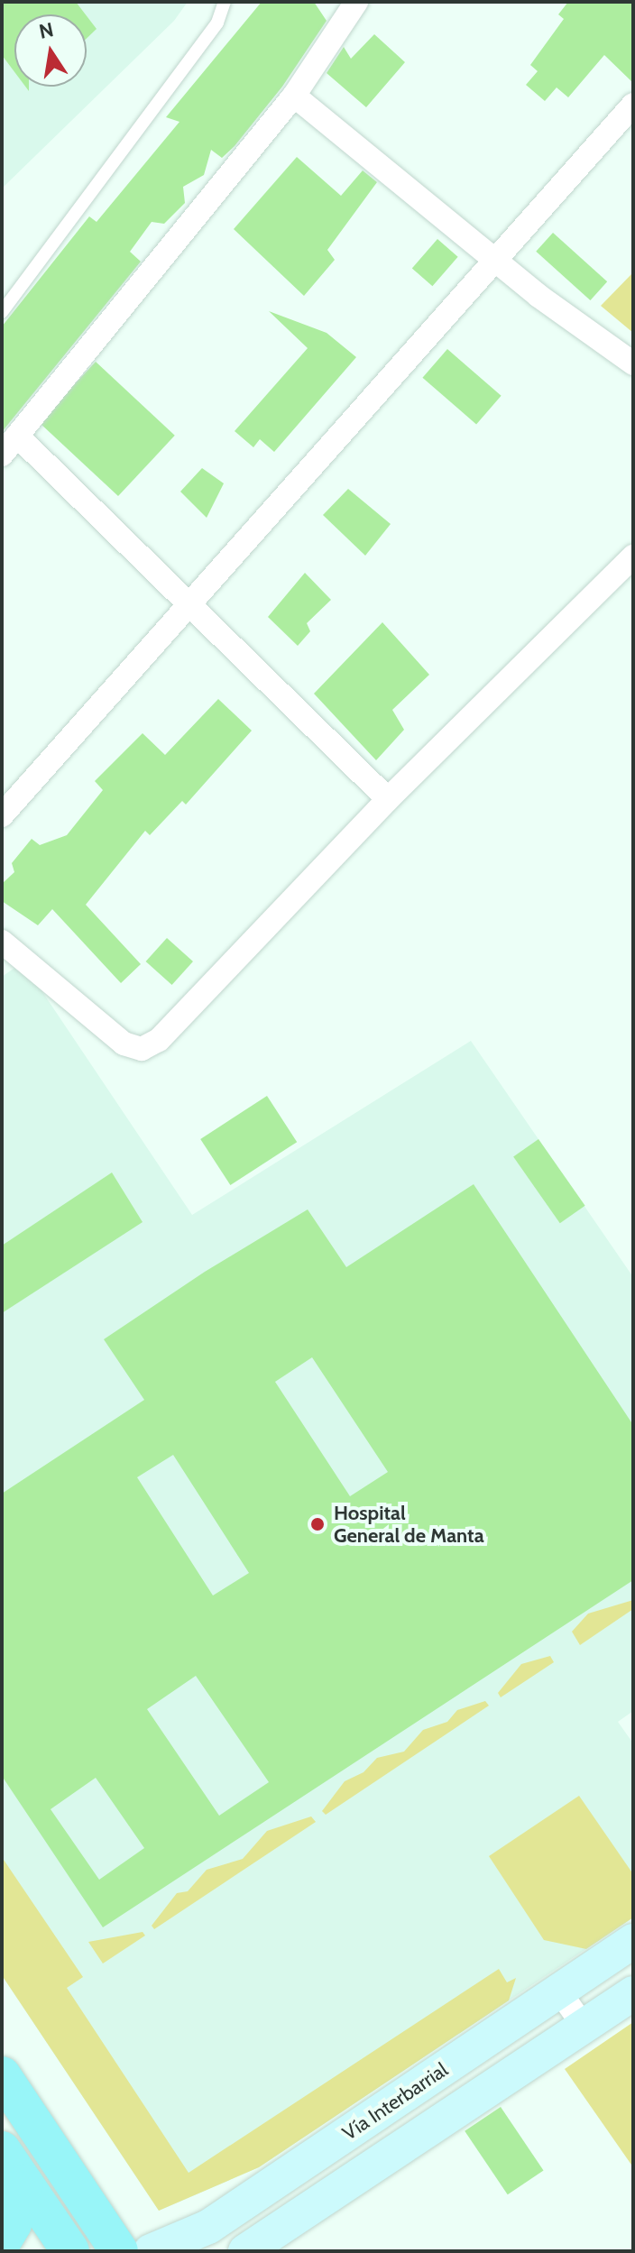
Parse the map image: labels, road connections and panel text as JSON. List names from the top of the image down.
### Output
{
  "streets": {
    "main road": ["Vía Interbarrial"]
  },
  "places": ["Hospital General de Manta"],
  "north": "top"
}
